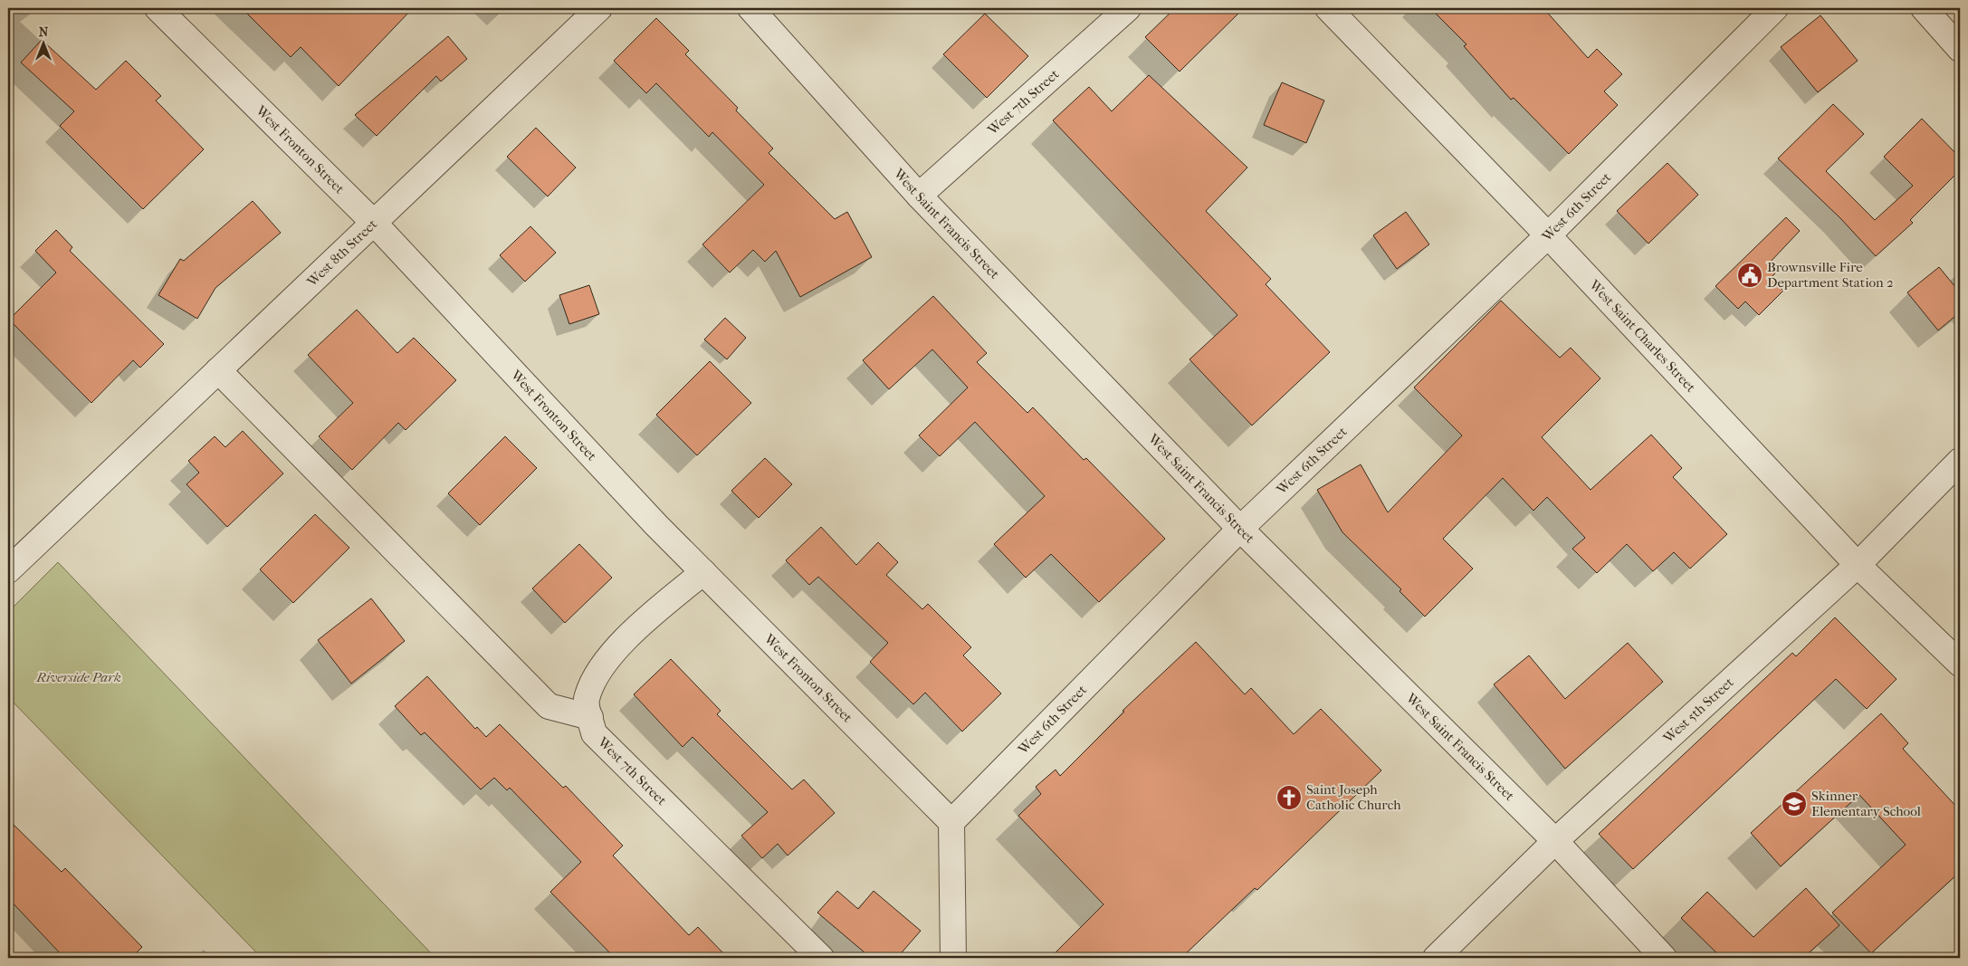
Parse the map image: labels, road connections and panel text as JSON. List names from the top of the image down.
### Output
{
  "streets": {
    "street": [
      "West 7th Street",
      "West Fronton Street",
      "West 6th Street",
      "West Saint Francis Street",
      "West 8th Street",
      "West Saint Charles Street",
      "West 5th Street"
    ]
  },
  "crossings": [
    ["West 7th Street", "West Fronton Street"],
    ["West 7th Street", "West Saint Francis Street"],
    ["West Fronton Street", "West 6th Street"],
    ["West Fronton Street", "West 8th Street"],
    ["West 6th Street", "West Saint Francis Street"],
    ["West 6th Street", "West Saint Charles Street"],
    ["West Saint Francis Street", "West 5th Street"],
    ["West Saint Charles Street", "West 5th Street"]
  ],
  "parks": ["Riverside Park"],
  "places": {
    "public building": ["Brownsville Fire Department Station 2"],
    "church": ["Saint Joseph Catholic Church"],
    "school or university": ["Skinner Elementary School"]
  },
  "north": "top"
}
